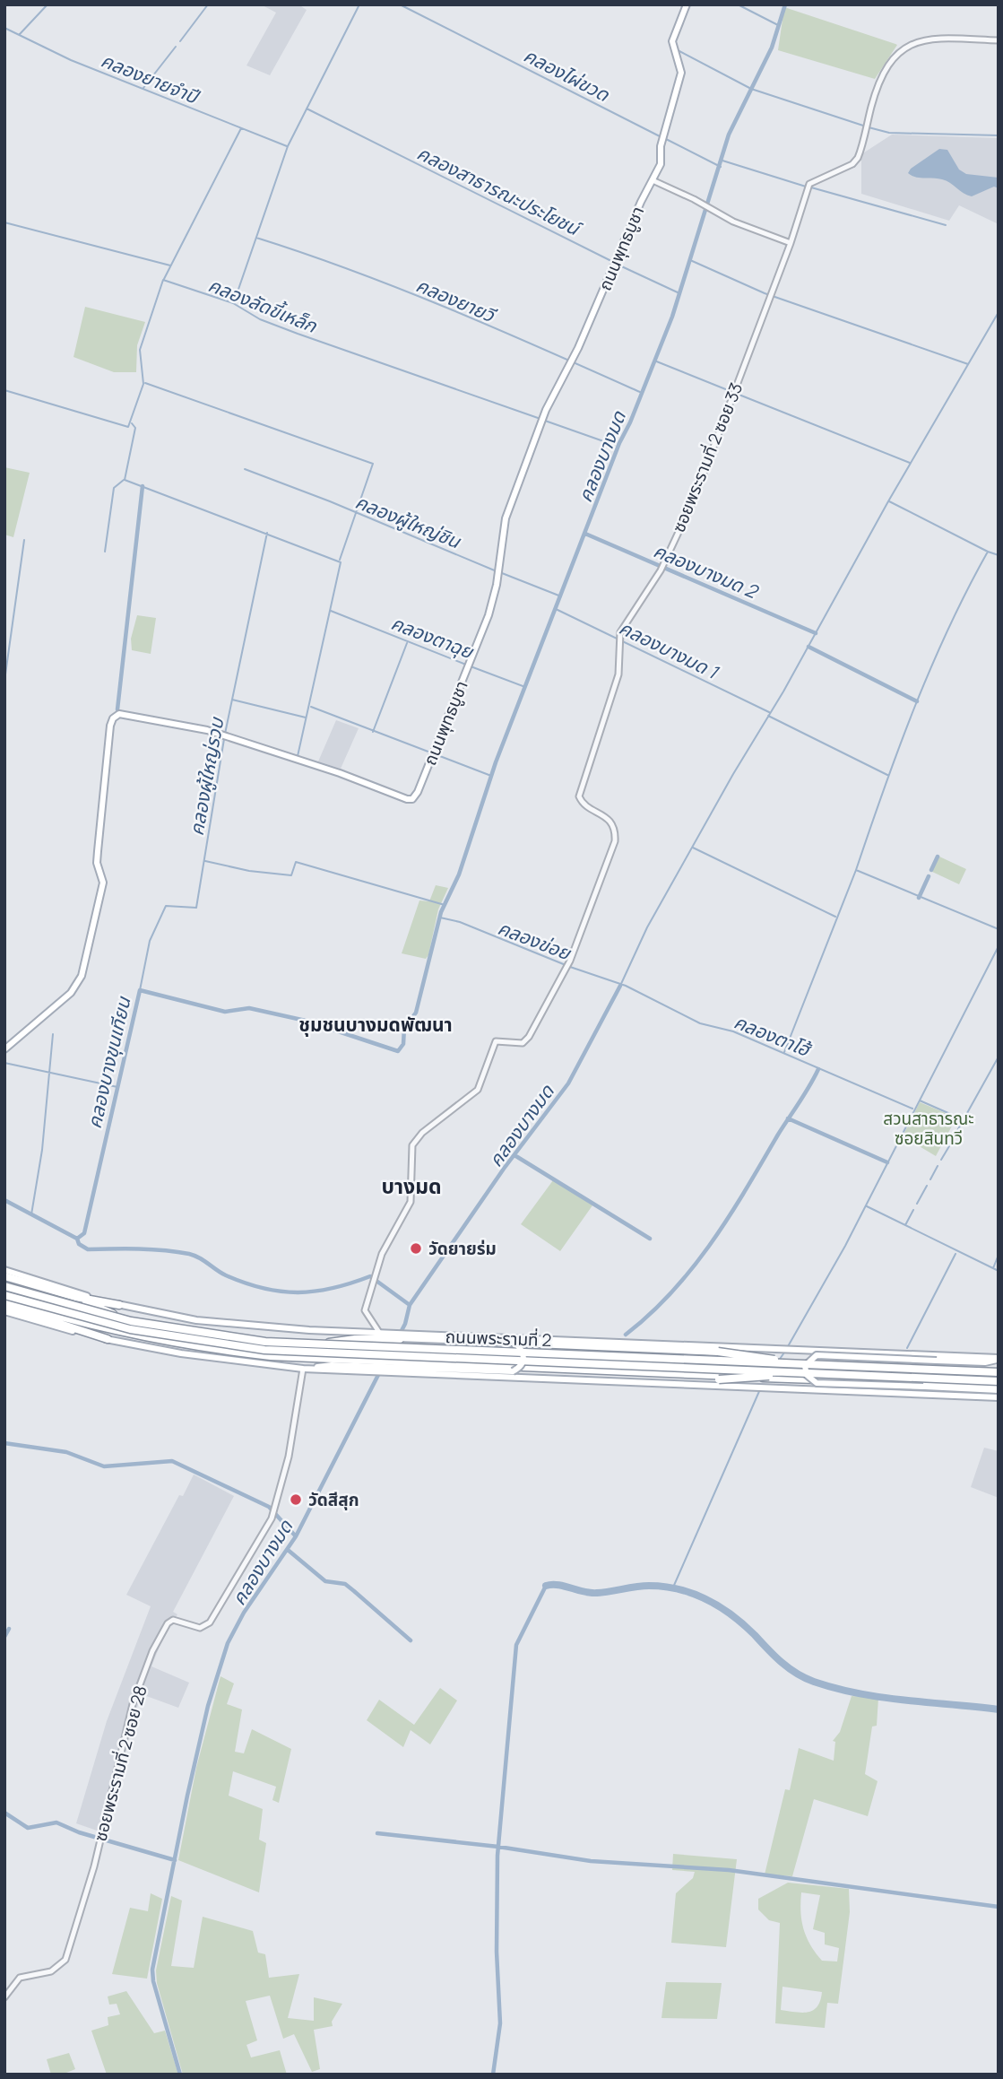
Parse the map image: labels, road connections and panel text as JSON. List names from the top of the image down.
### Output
{
  "streets": {
    "highway": ["ถนนพระรามที่ 2"],
    "main road": ["ถนนพุทธบูชา"],
    "street": ["ซอยพระรามที่ 2 ซอย 33", "ซอยพระรามที่ 2 ซอย 28"]
  },
  "crossings": [
    ["ถนนพระรามที่ 2", "ซอยพระรามที่ 2 ซอย 28"]
  ],
  "districts": ["ชุมชนบางมดพัฒนา", "บางมด"],
  "water": [
    "คลองไผ่ขวด",
    "คลองยายจำปี",
    "คลองสาธารณะประโยชน์",
    "คลองยายวี",
    "คลองลัดขี้เหล็ก",
    "คลองบางมด",
    "คลองผู้ใหญ่ชิน",
    "คลองบางมด 2",
    "คลองตาฉุย",
    "คลองบางมด 1",
    "คลองผู้ใหญ่รวบ",
    "คลองข่อย",
    "คลองตาโฮ้",
    "คลองบางขุนเทียน"
  ],
  "parks": ["สวนสาธารณะ ซอยสินทวี"],
  "places": ["วัดยายร่ม", "วัดสีสุก"]
}
